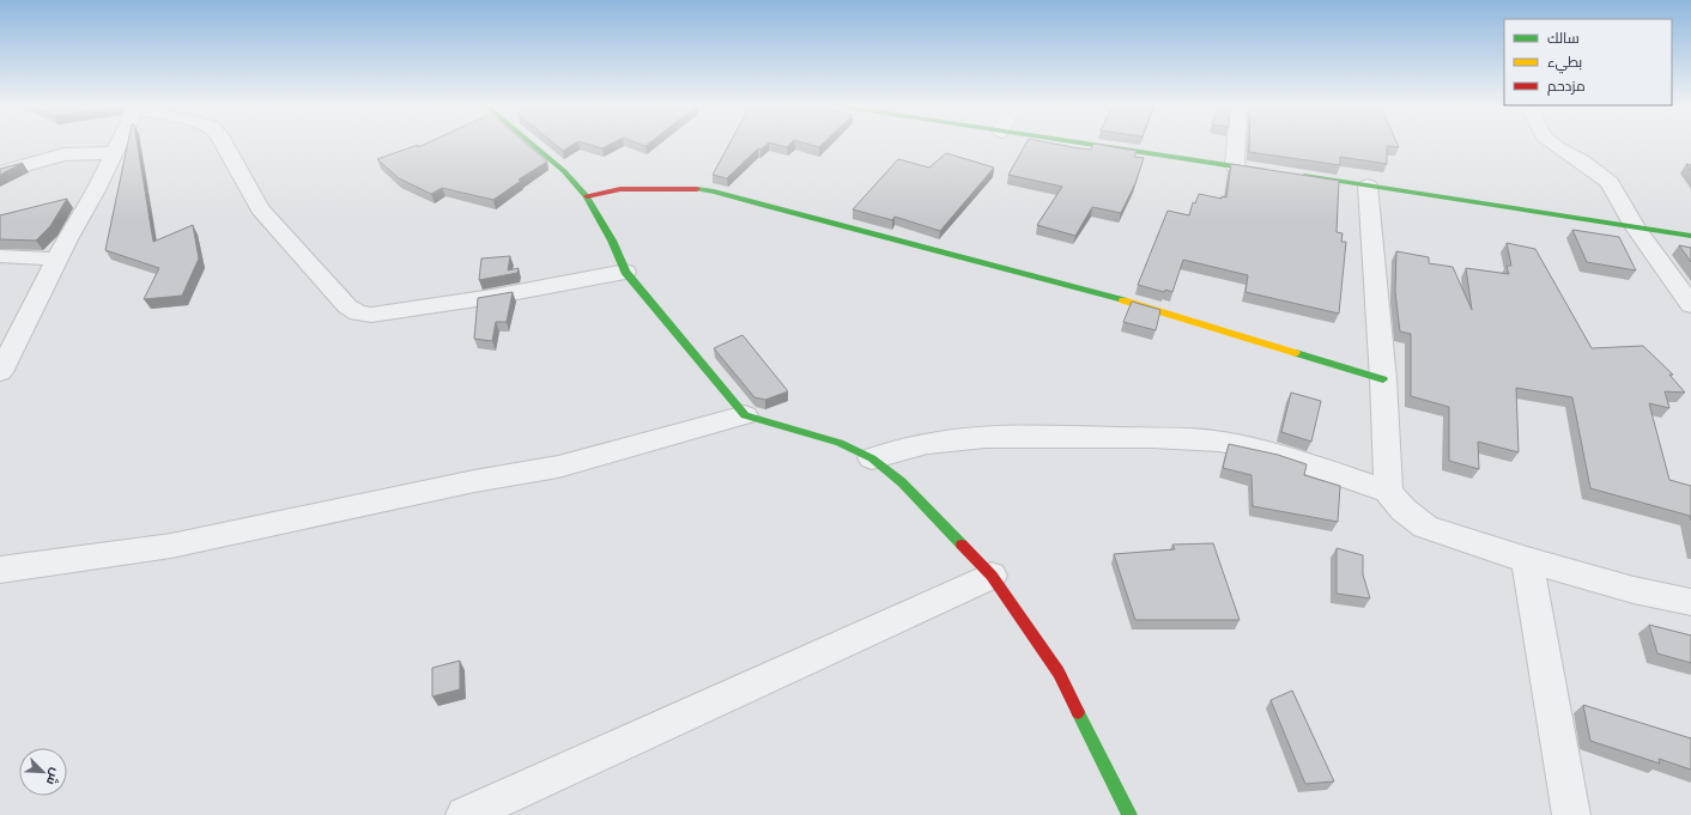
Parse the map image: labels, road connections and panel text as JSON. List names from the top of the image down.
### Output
{
  "legend": ["سالك", "بطيء", "مزدحم"],
  "north": "bottom right"
}
